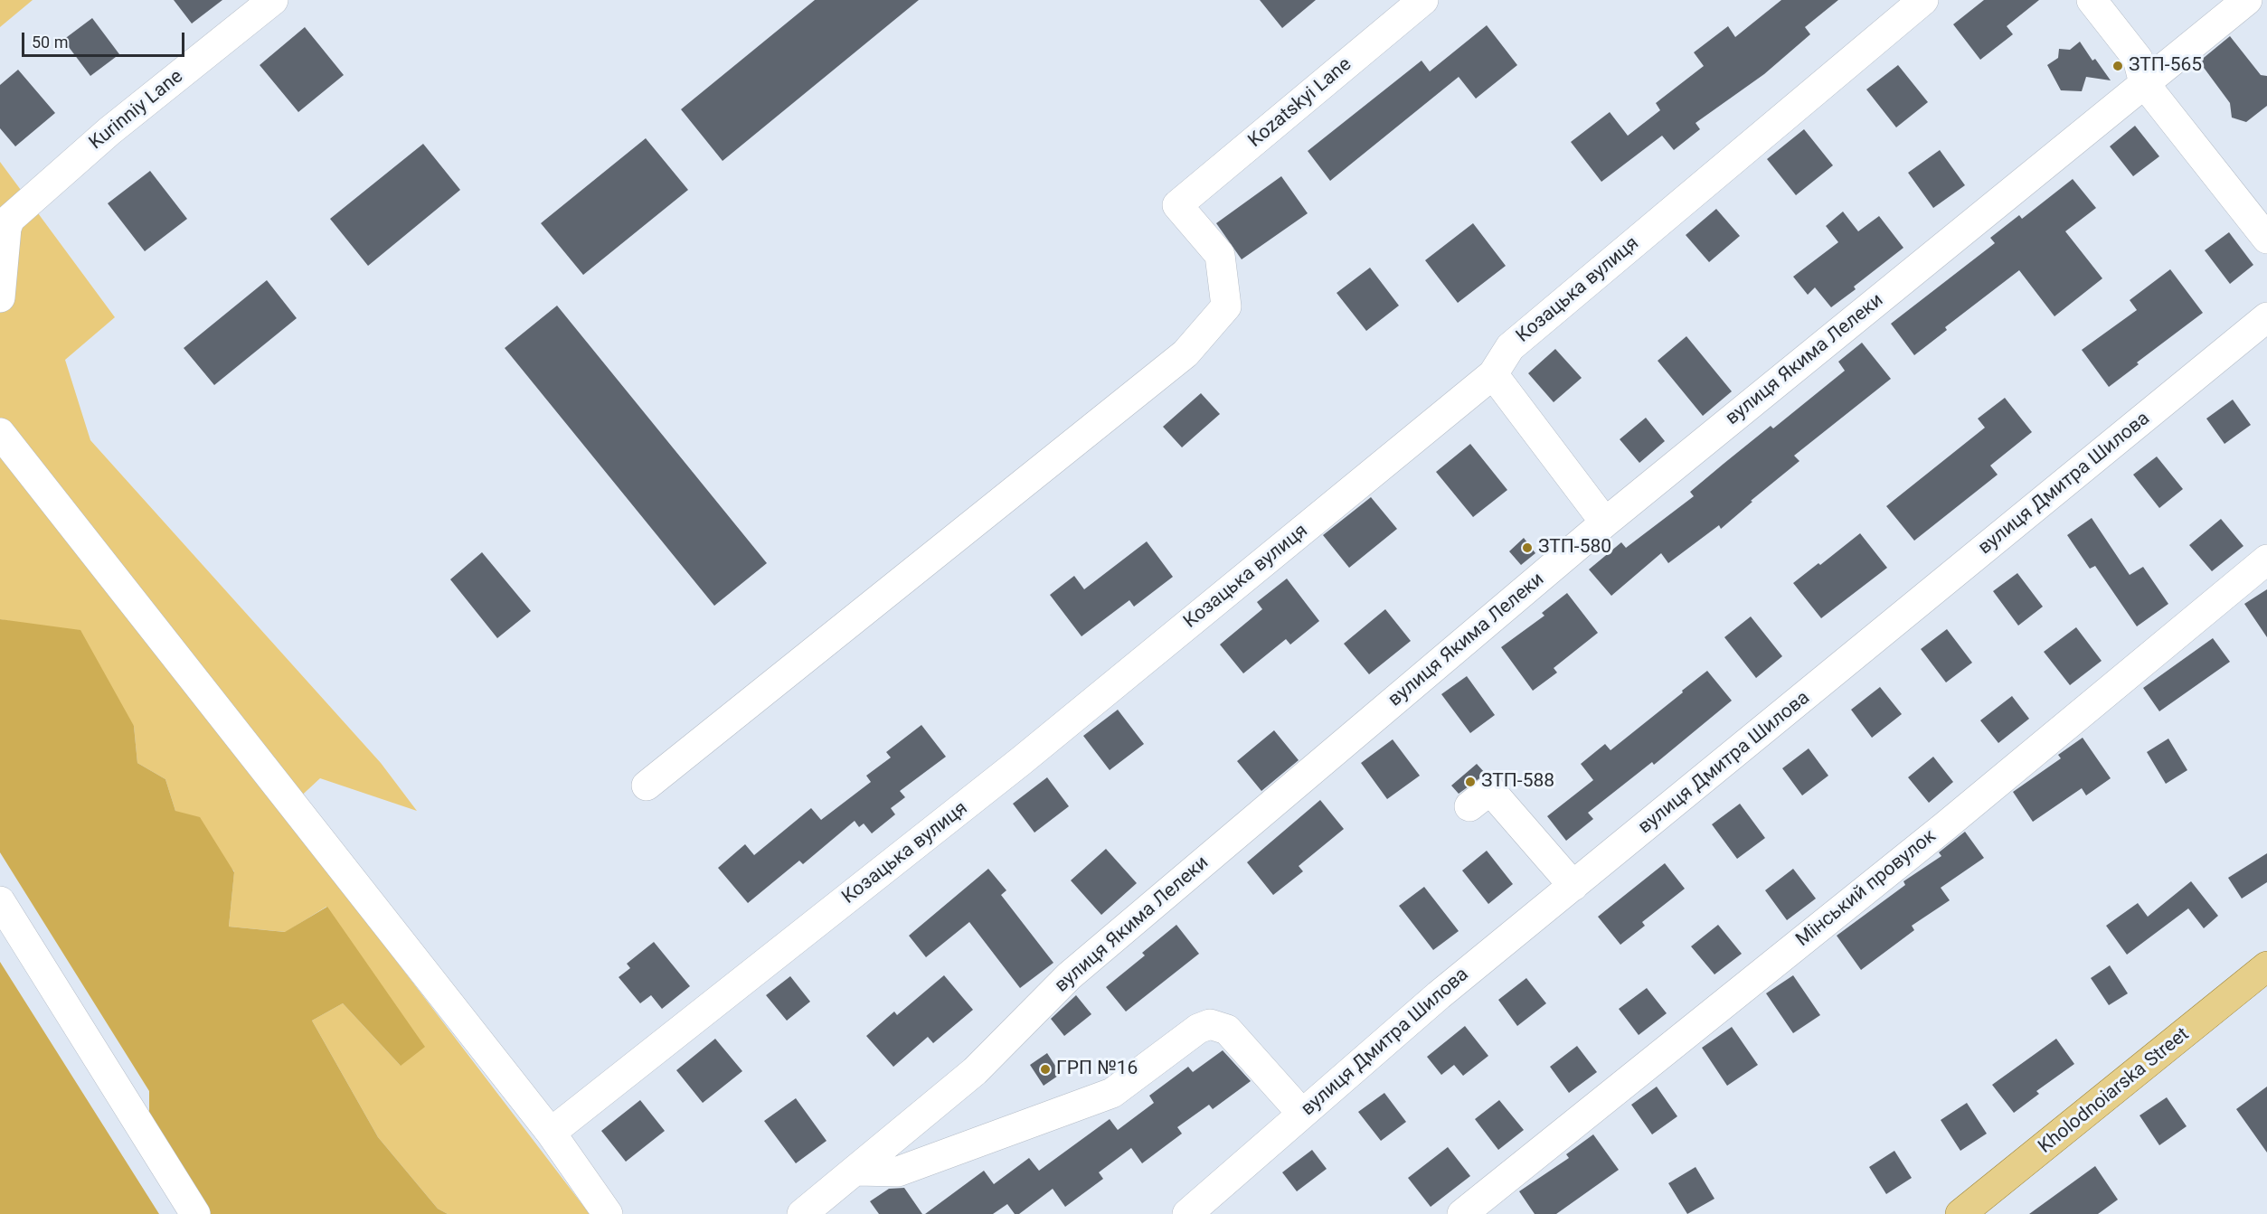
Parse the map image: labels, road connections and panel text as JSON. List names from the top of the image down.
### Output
{
  "streets": {
    "main road": ["Kholodnoiarska Street"],
    "street": [
      "Kozatskyi Lane",
      "Kurinniy Lane",
      "Козацька вулиця",
      "вулиця Якима Лелеки",
      "вулиця Дмитра Шилова",
      "Мінський провулок"
    ]
  },
  "places": [
    "ЗТП-565",
    "ЗТП-580",
    "ЗТП-588",
    "ГРП №16"
  ],
  "scale_bar": "50 m"
}
